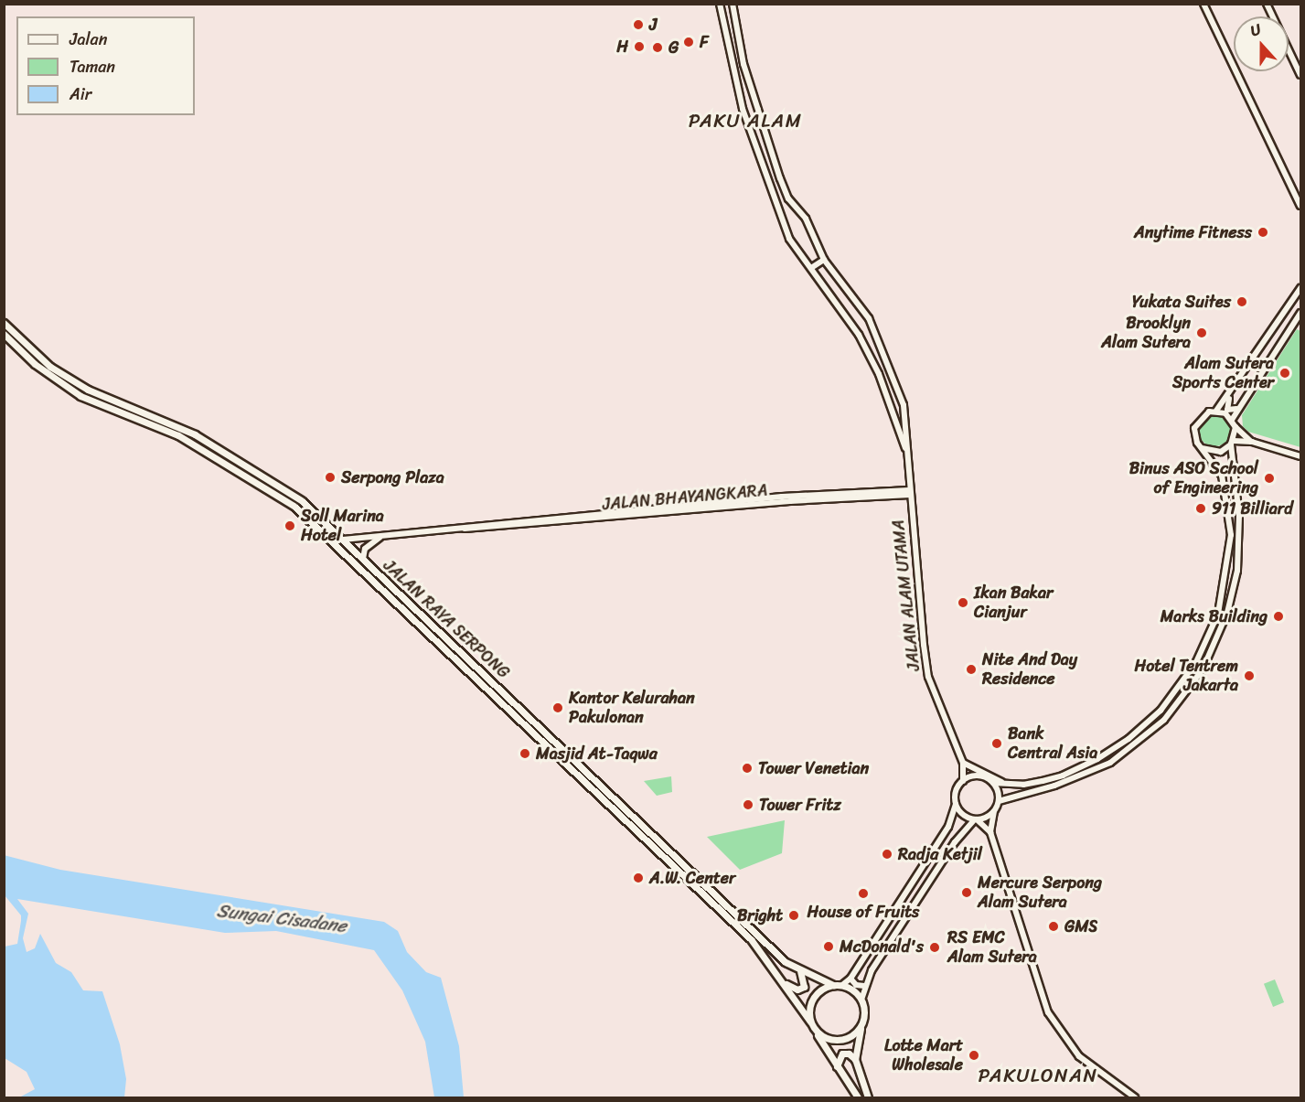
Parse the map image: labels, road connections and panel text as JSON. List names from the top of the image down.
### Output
{
  "streets": {
    "main road": ["JALAN BHAYANGKARA", "JALAN ALAM UTAMA", "JALAN RAYA SERPONG"]
  },
  "crossings": [
    ["JALAN BHAYANGKARA", "JALAN ALAM UTAMA"],
    ["JALAN BHAYANGKARA", "JALAN RAYA SERPONG"]
  ],
  "districts": ["PAKU ALAM", "PAKULONAN"],
  "water": ["Sungai Cisadane"],
  "places": [
    "J",
    "F",
    "H",
    "G",
    "Anytime Fitness",
    "Yukata Suites",
    "Brooklyn Alam Sutera",
    "Alam Sutera Sports Center",
    "Serpong Plaza",
    "Binus ASO School of Engineering",
    "911 Billiard",
    "Soll Marina Hotel",
    "Ikan Bakar Cianjur",
    "Marks Building",
    "Nite And Day Residence",
    "Hotel Tentrem Jakarta",
    "Kantor Kelurahan Pakulonan",
    "Bank Central Asia",
    "Masjid At-Taqwa",
    "Tower Venetian",
    "Tower Fritz",
    "Radja Ketjil",
    "A.W. Center",
    "Mercure Serpong Alam Sutera",
    "House of Fruits",
    "Bright",
    "GMS",
    "McDonald's",
    "RS EMC Alam Sutera",
    "Lotte Mart Wholesale"
  ],
  "legend": ["Jalan", "Taman", "Air"],
  "north": "top"
}
